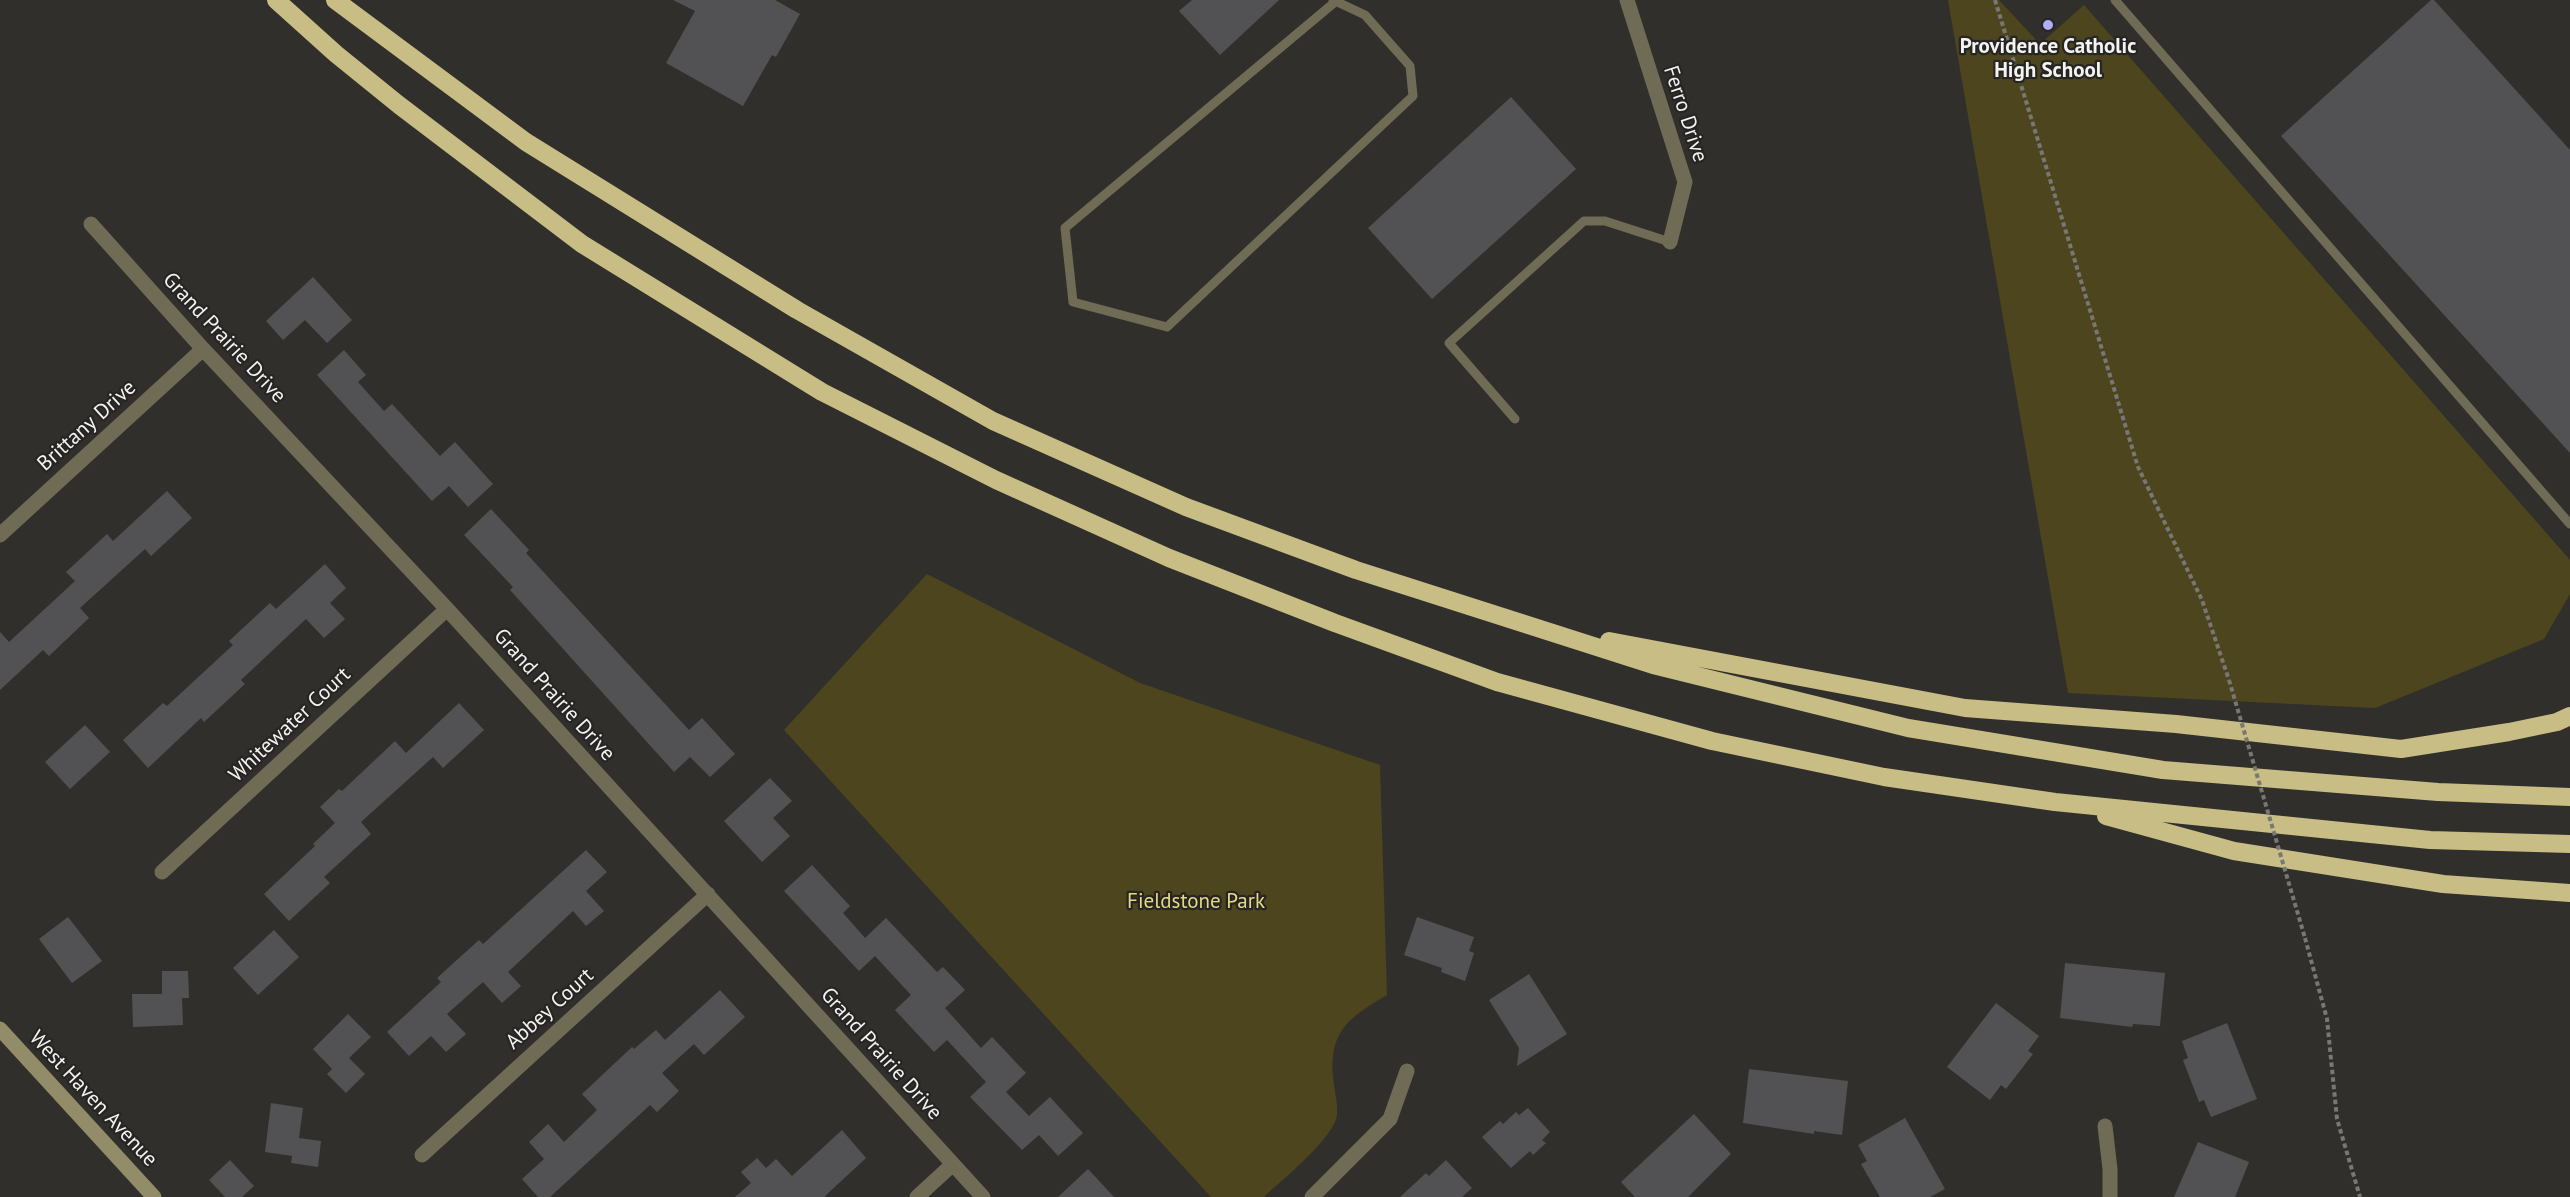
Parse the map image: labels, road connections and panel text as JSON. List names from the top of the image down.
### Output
{
  "streets": {
    "street": [
      "Ferro Drive",
      "Grand Prairie Drive",
      "Brittany Drive",
      "Whitewater Court",
      "Abbey Court",
      "West Haven Avenue"
    ]
  },
  "crossings": [
    ["Grand Prairie Drive", "Brittany Drive"],
    ["Grand Prairie Drive", "Whitewater Court"],
    ["Grand Prairie Drive", "Abbey Court"]
  ],
  "parks": ["Fieldstone Park"],
  "places": ["Providence Catholic High School"]
}
